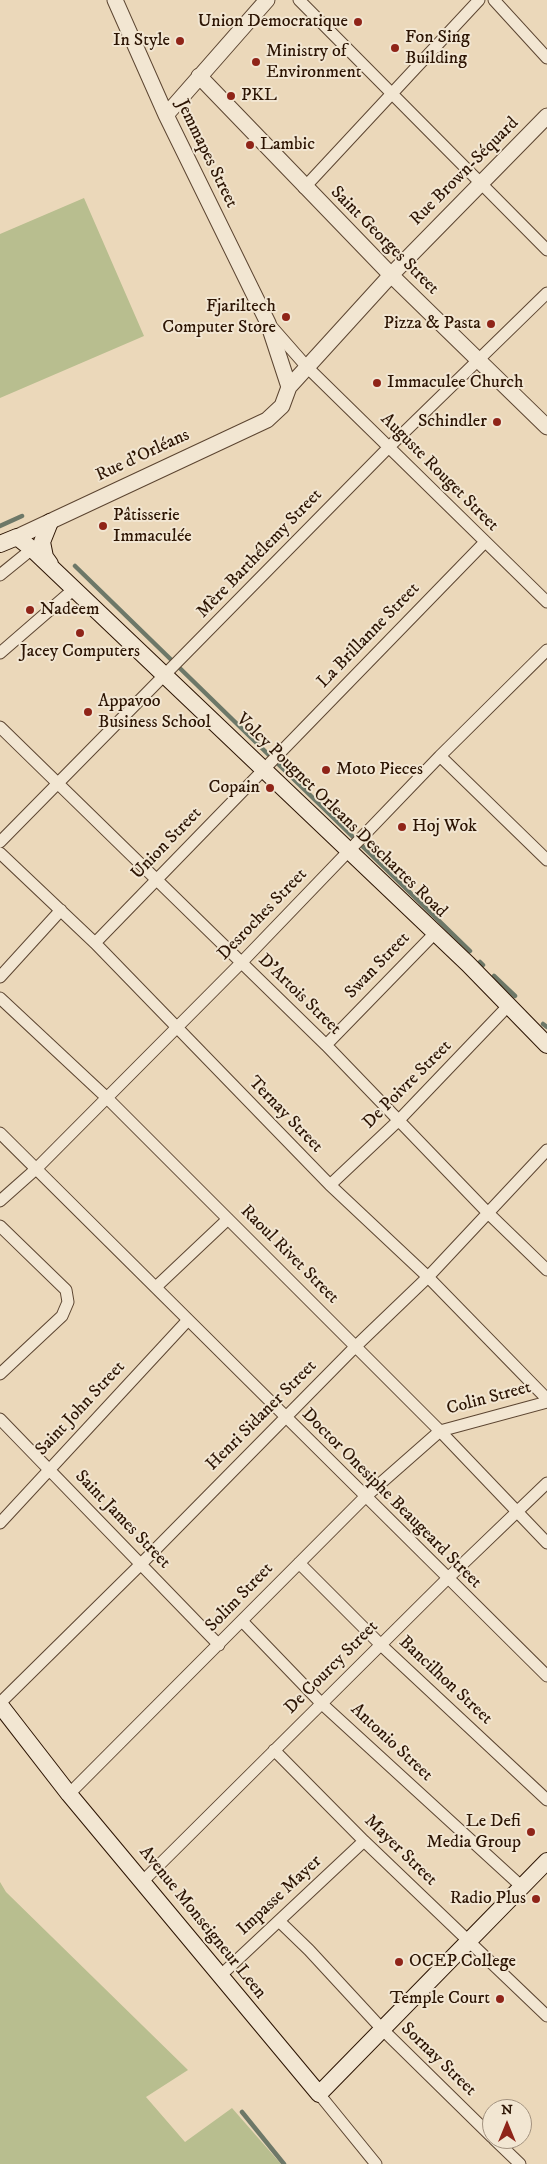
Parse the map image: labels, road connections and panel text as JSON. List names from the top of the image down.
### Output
{
  "streets": {
    "main road": ["Rue d'Orléans", "Volcy Pougnet Orleans Deschartes Road", "Avenue Monseigneur Leen"],
    "street": [
      "Jemmapes Street",
      "Rue Brown-Séquard",
      "Saint Georges Street",
      "Auguste Rouget Street",
      "Mère Barthélemy Street",
      "La Brillanne Street",
      "Union Street",
      "Desroches Street",
      "Swan Street",
      "D'Artois Street",
      "De Poivre Street",
      "Ternay Street",
      "Raoul Rivet Street",
      "Colin Street",
      "Saint John Street",
      "Henri Sidaner Street",
      "Doctor Onesiphe Beaugeard Street",
      "Saint James Street",
      "Solim Street",
      "De Courcy Street",
      "Bancilhon Street",
      "Antonio Street",
      "Mayer Street",
      "Impasse Mayer",
      "Sornay Street"
    ]
  },
  "crossings": [
    ["Jemmapes Street", "Rue Brown-Séquard"],
    ["Jemmapes Street", "Rue d'Orléans"],
    ["Jemmapes Street", "Auguste Rouget Street"],
    ["Rue Brown-Séquard", "Saint Georges Street"],
    ["Rue Brown-Séquard", "Rue d'Orléans"],
    ["Rue Brown-Séquard", "Auguste Rouget Street"],
    ["Saint Georges Street", "Mère Barthélemy Street"],
    ["Rue d'Orléans", "Volcy Pougnet Orleans Deschartes Road"],
    ["Auguste Rouget Street", "Mère Barthélemy Street"],
    ["Auguste Rouget Street", "La Brillanne Street"],
    ["Mère Barthélemy Street", "Volcy Pougnet Orleans Deschartes Road"],
    ["Mère Barthélemy Street", "D'Artois Street"],
    ["La Brillanne Street", "Volcy Pougnet Orleans Deschartes Road"],
    ["La Brillanne Street", "Union Street"],
    ["Volcy Pougnet Orleans Deschartes Road", "Union Street"],
    ["Volcy Pougnet Orleans Deschartes Road", "Desroches Street"],
    ["Volcy Pougnet Orleans Deschartes Road", "Swan Street"],
    ["Volcy Pougnet Orleans Deschartes Road", "De Poivre Street"],
    ["Union Street", "D'Artois Street"],
    ["Union Street", "Ternay Street"],
    ["Desroches Street", "D'Artois Street"],
    ["Desroches Street", "Ternay Street"],
    ["Desroches Street", "Raoul Rivet Street"],
    ["Desroches Street", "Doctor Onesiphe Beaugeard Street"],
    ["Swan Street", "D'Artois Street"],
    ["D'Artois Street", "De Poivre Street"],
    ["D'Artois Street", "Henri Sidaner Street"],
    ["De Poivre Street", "Ternay Street"],
    ["Ternay Street", "Colin Street"],
    ["Ternay Street", "Henri Sidaner Street"],
    ["Raoul Rivet Street", "Colin Street"],
    ["Raoul Rivet Street", "Henri Sidaner Street"],
    ["Raoul Rivet Street", "Solim Street"],
    ["Raoul Rivet Street", "De Courcy Street"],
    ["Colin Street", "Solim Street"],
    ["Saint John Street", "Doctor Onesiphe Beaugeard Street"],
    ["Saint John Street", "Saint James Street"],
    ["Henri Sidaner Street", "Doctor Onesiphe Beaugeard Street"],
    ["Henri Sidaner Street", "Saint James Street"],
    ["Henri Sidaner Street", "Avenue Monseigneur Leen"],
    ["Doctor Onesiphe Beaugeard Street", "Solim Street"],
    ["Doctor Onesiphe Beaugeard Street", "De Courcy Street"],
    ["Saint James Street", "Solim Street"],
    ["Solim Street", "Bancilhon Street"],
    ["Solim Street", "Antonio Street"],
    ["Solim Street", "Avenue Monseigneur Leen"],
    ["De Courcy Street", "Bancilhon Street"],
    ["De Courcy Street", "Antonio Street"],
    ["De Courcy Street", "Mayer Street"],
    ["De Courcy Street", "Avenue Monseigneur Leen"],
    ["Mayer Street", "Impasse Mayer"],
    ["Impasse Mayer", "Avenue Monseigneur Leen"],
    ["Impasse Mayer", "Sornay Street"]
  ],
  "places": [
    "Union Democratique",
    "In Style",
    "Fon Sing Building",
    "Ministry of Environment",
    "PKL",
    "Lambic",
    "Fjariltech Computer Store",
    "Pizza & Pasta",
    "Immaculee Church",
    "Schindler",
    "Pâtisserie Immaculée",
    "Nadeem",
    "Jacey Computers",
    "Appavoo Business School",
    "Moto Pieces",
    "Copain",
    "Hoj Wok",
    "Le Defi Media Group",
    "Radio Plus",
    "OCEP College",
    "Temple Court"
  ],
  "north": "top"
}
